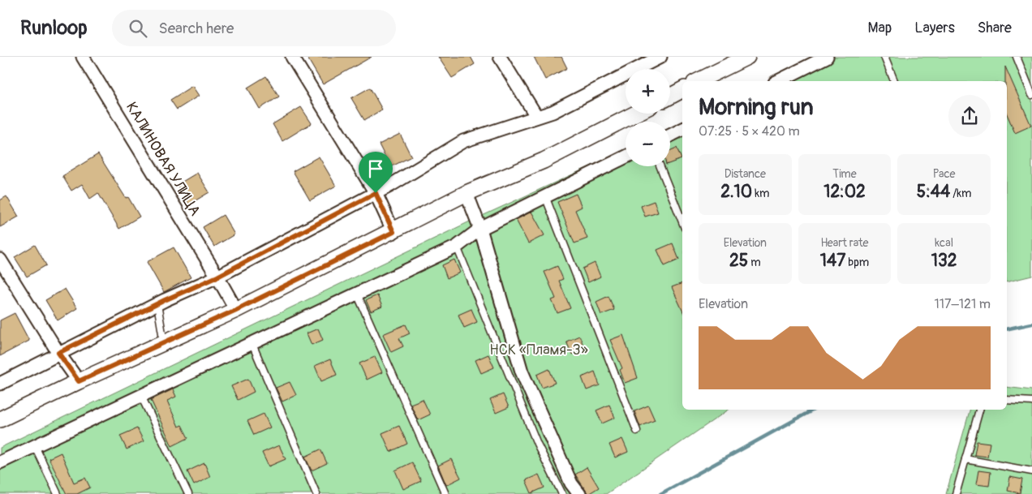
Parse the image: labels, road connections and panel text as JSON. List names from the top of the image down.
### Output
{
  "streets": {
    "street": ["КАЛИНОВАЯ УЛИЦА"]
  },
  "parks": ["НСК «Пламя-3»"],
  "page": {
    "header": "Runloop",
    "search": "Search here",
    "nav": ["Map", "Layers", "Share"],
    "map_buttons": ["+", "−"],
    "heading": ["Morning run", "07:25 · 5 × 420 m"],
    "stats": [
      ["Distance", "2.10 km"],
      ["Time", "12:02"],
      ["Pace", "5:44 /km"],
      ["Elevation", "25 m"],
      ["Heart rate", "147 bpm"],
      ["kcal", "132"]
    ],
    "chart": ["Elevation", "117–121 m"]
  }
}
